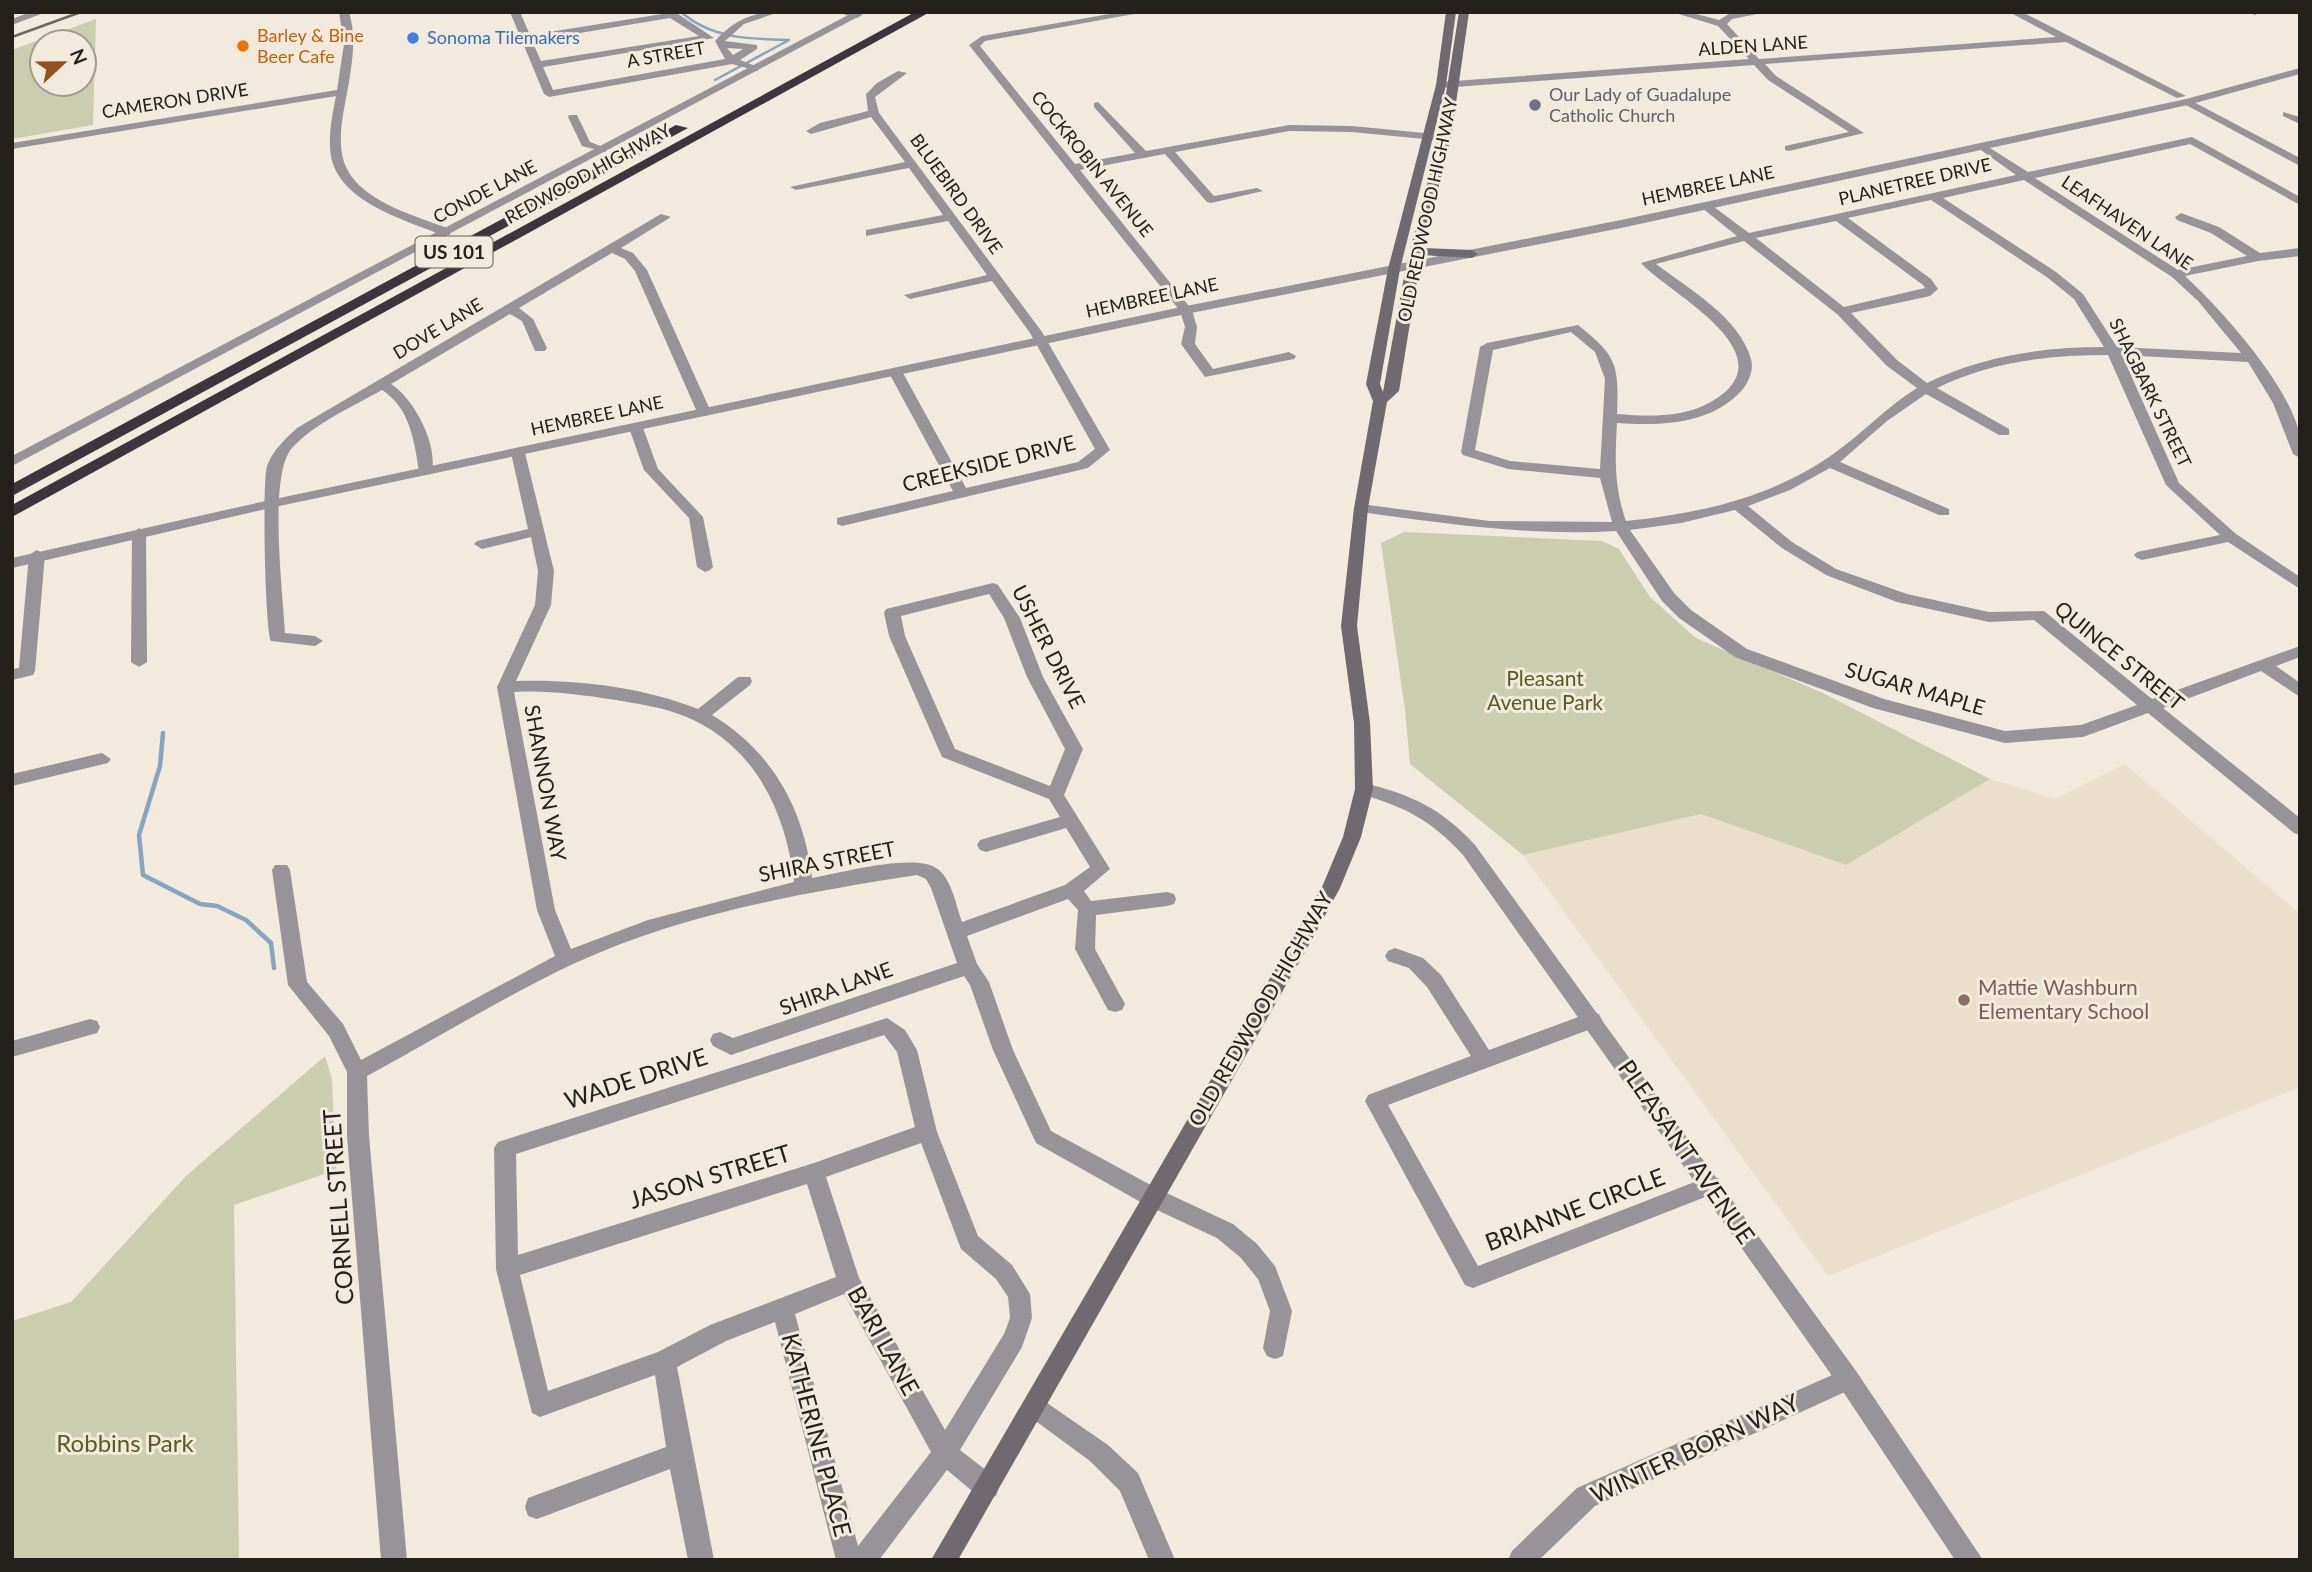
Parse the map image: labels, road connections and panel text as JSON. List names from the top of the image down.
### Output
{
  "streets": {
    "highway": ["REDWOOD HIGHWAY", "US 101"],
    "main road": ["OLD REDWOOD HIGHWAY"],
    "street": [
      "ALDEN LANE",
      "A STREET",
      "CAMERON DRIVE",
      "COCKROBIN AVENUE",
      "PLANETREE DRIVE",
      "HEMBREE LANE",
      "CONDE LANE",
      "BLUEBIRD DRIVE",
      "LEAFHAVEN LANE",
      "DOVE LANE",
      "SHAGBARK STREET",
      "CREEKSIDE DRIVE",
      "USHER DRIVE",
      "QUINCE STREET",
      "SUGAR MAPLE",
      "SHANNON WAY",
      "SHIRA STREET",
      "SHIRA LANE",
      "WADE DRIVE",
      "PLEASANT AVENUE",
      "JASON STREET",
      "CORNELL STREET",
      "BRIANNE CIRCLE",
      "BARI LANE",
      "KATHERINE PLACE",
      "WINTER BORN WAY"
    ]
  },
  "crossings": [
    ["ALDEN LANE", "OLD REDWOOD HIGHWAY"],
    ["A STREET", "CONDE LANE"],
    ["COCKROBIN AVENUE", "HEMBREE LANE"],
    ["PLANETREE DRIVE", "LEAFHAVEN LANE"],
    ["PLANETREE DRIVE", "SHAGBARK STREET"],
    ["PLANETREE DRIVE", "SUGAR MAPLE"],
    ["HEMBREE LANE", "BLUEBIRD DRIVE"],
    ["HEMBREE LANE", "OLD REDWOOD HIGHWAY"],
    ["HEMBREE LANE", "LEAFHAVEN LANE"],
    ["HEMBREE LANE", "DOVE LANE"],
    ["HEMBREE LANE", "CREEKSIDE DRIVE"],
    ["HEMBREE LANE", "SHANNON WAY"],
    ["BLUEBIRD DRIVE", "CREEKSIDE DRIVE"],
    ["OLD REDWOOD HIGHWAY", "SHIRA STREET"],
    ["OLD REDWOOD HIGHWAY", "PLEASANT AVENUE"],
    ["OLD REDWOOD HIGHWAY", "BARI LANE"],
    ["QUINCE STREET", "SUGAR MAPLE"],
    ["SHANNON WAY", "SHIRA STREET"],
    ["SHIRA STREET", "SHIRA LANE"],
    ["SHIRA STREET", "CORNELL STREET"],
    ["WADE DRIVE", "JASON STREET"],
    ["WADE DRIVE", "BARI LANE"],
    ["WADE DRIVE", "KATHERINE PLACE"],
    ["PLEASANT AVENUE", "BRIANNE CIRCLE"],
    ["PLEASANT AVENUE", "WINTER BORN WAY"],
    ["JASON STREET", "BARI LANE"]
  ],
  "parks": ["Pleasant Avenue Park", "Robbins Park"],
  "places": [
    "Sonoma Tilemakers",
    "Barley & Bine Beer Cafe",
    "Our Lady of Guadalupe Catholic Church",
    "Mattie Washburn Elementary School"
  ],
  "north": "right"
}
